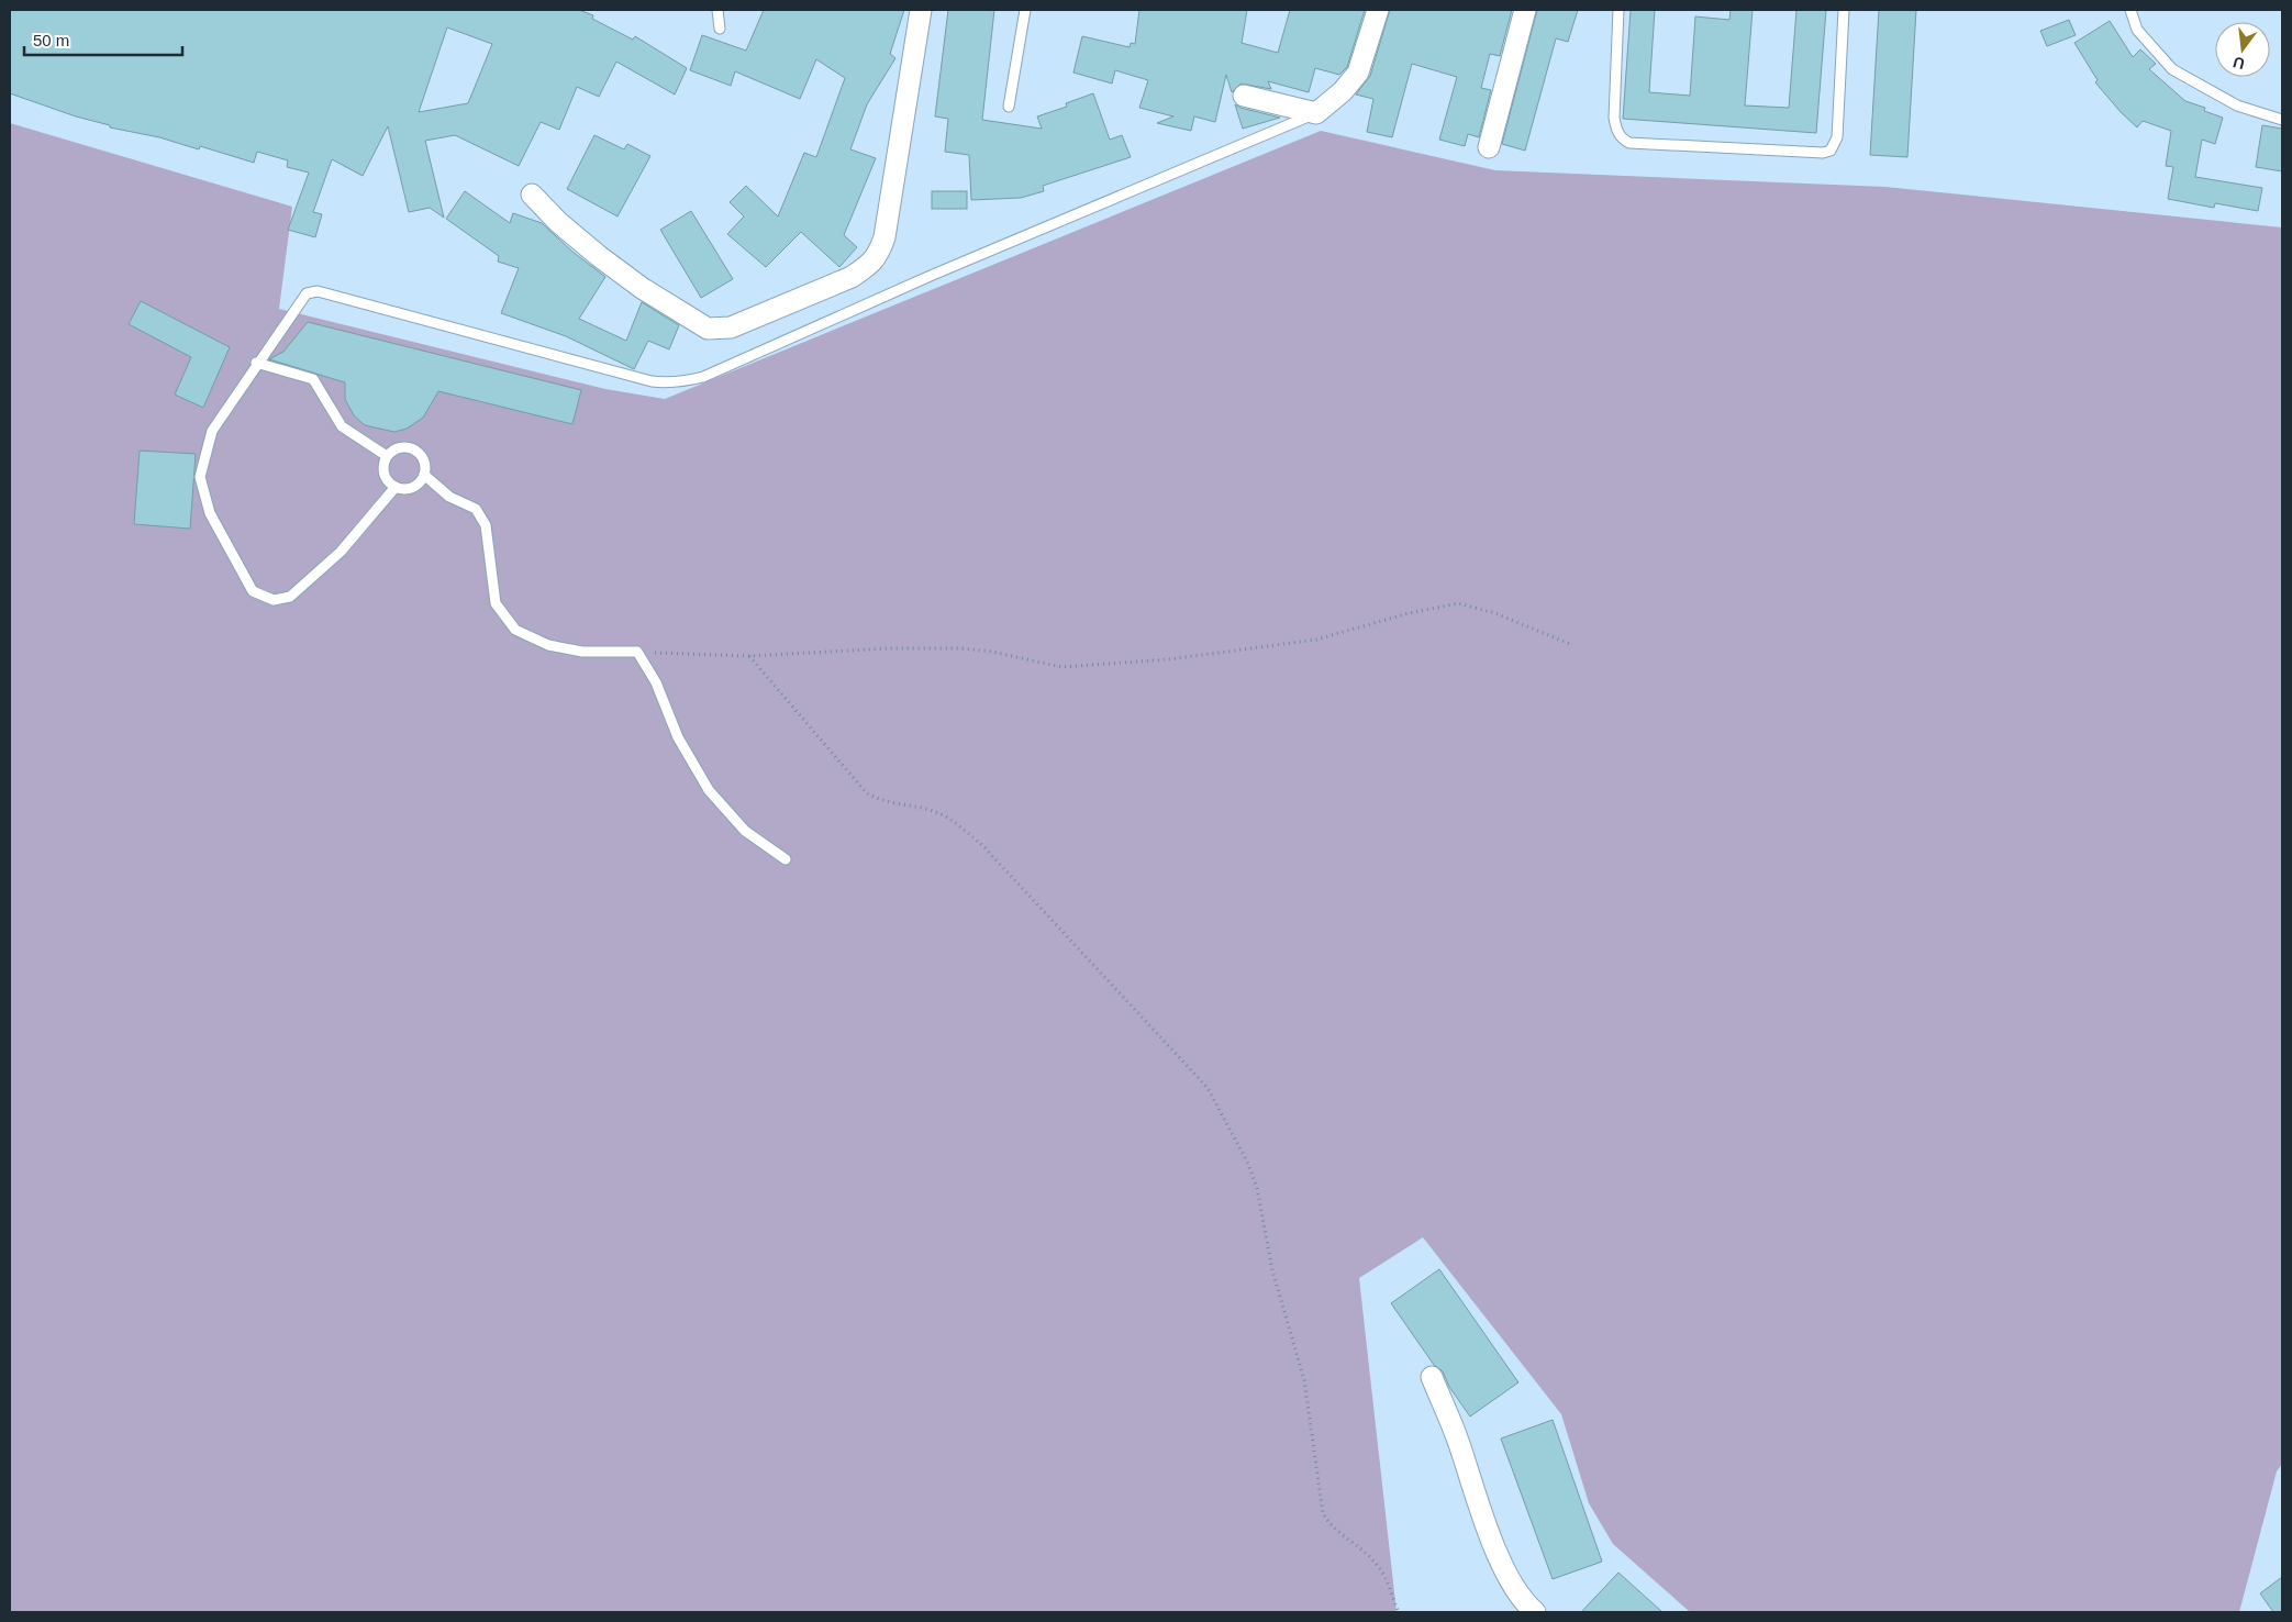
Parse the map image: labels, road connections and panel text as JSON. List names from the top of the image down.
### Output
{
  "scale_bar": "50 m",
  "north": "bottom"
}
